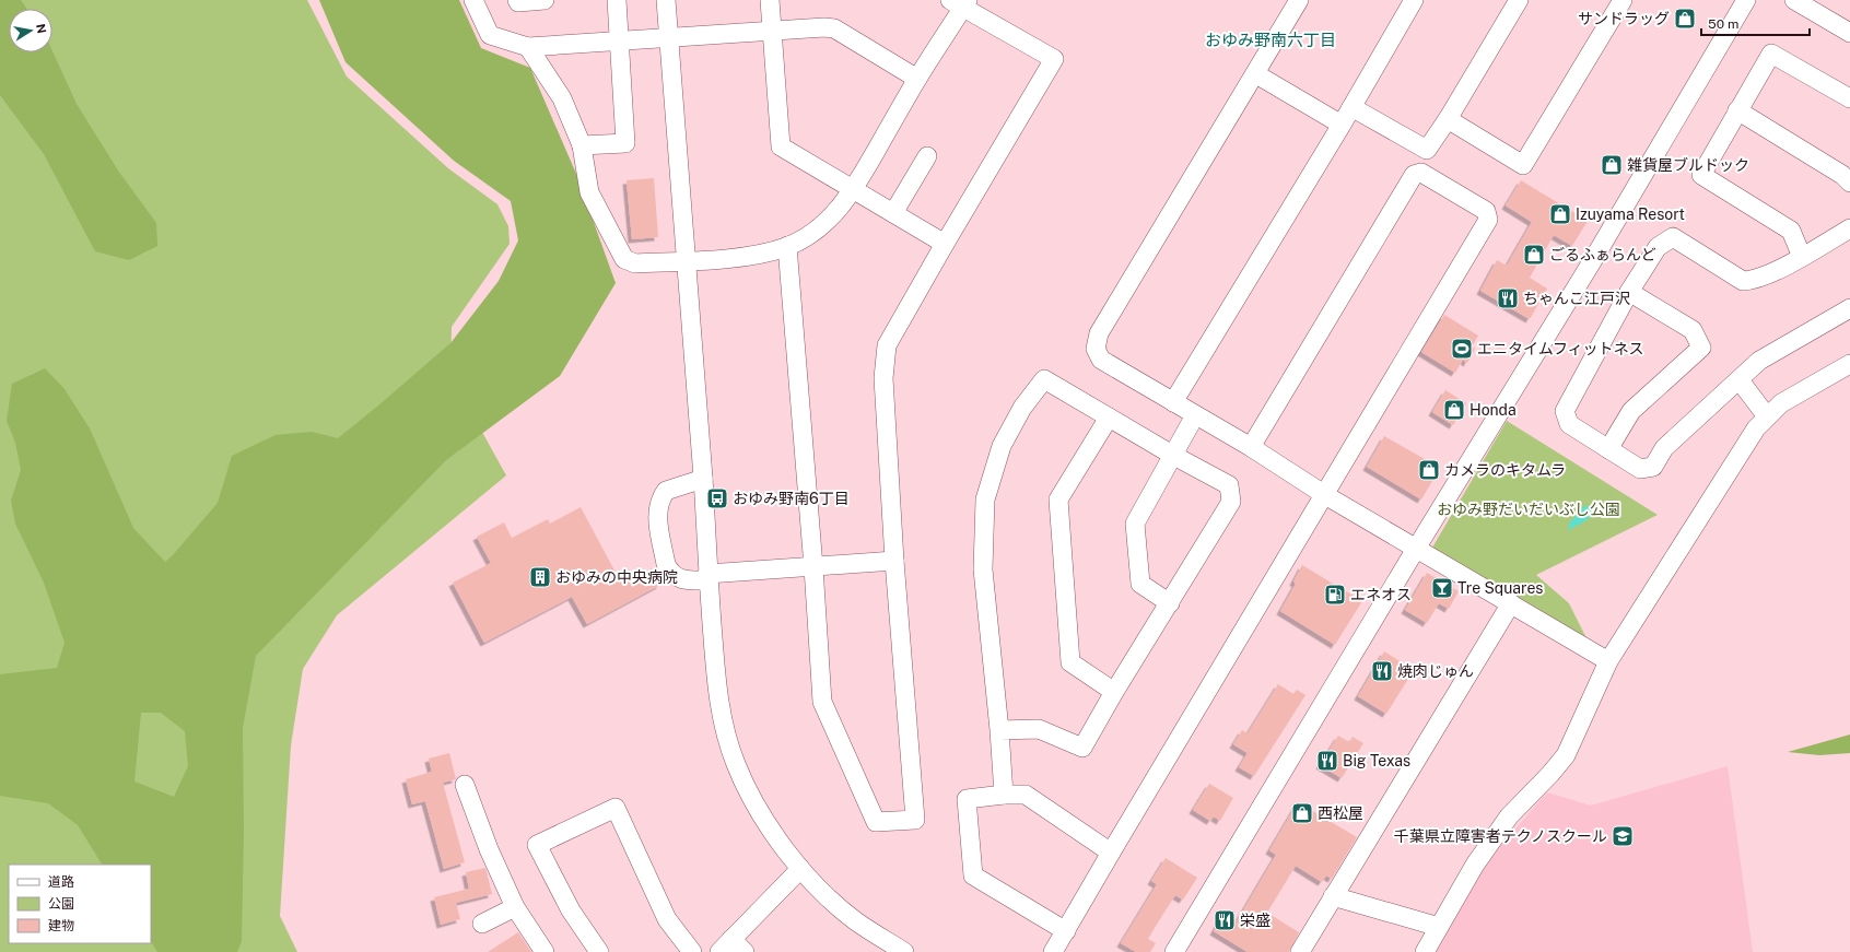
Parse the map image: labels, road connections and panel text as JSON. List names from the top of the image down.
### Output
{
  "districts": ["おゆみ野南六丁目"],
  "parks": ["おゆみ野だいだいぶし公園"],
  "places": {
    "shop": [
      "サンドラッグ",
      "雑貨屋ブルドック",
      "Izuyama Resort",
      "ごるふぁらんど",
      "Honda",
      "カメラのキタムラ",
      "西松屋"
    ],
    "restaurant": [
      "ちゃんこ江戸沢",
      "焼肉じゅん",
      "Big Texas",
      "栄盛"
    ],
    "sports": ["エニタイムフィットネス"],
    "bus stop": ["おゆみ野南6丁目"],
    "building": ["おゆみの中央病院"],
    "bar": ["Tre Squares"],
    "fuel station": ["エネオス"],
    "school or university": ["千葉県立障害者テクノスクール"]
  },
  "legend": ["道路", "公園", "建物"],
  "scale_bar": "50 m",
  "north": "right"
}
